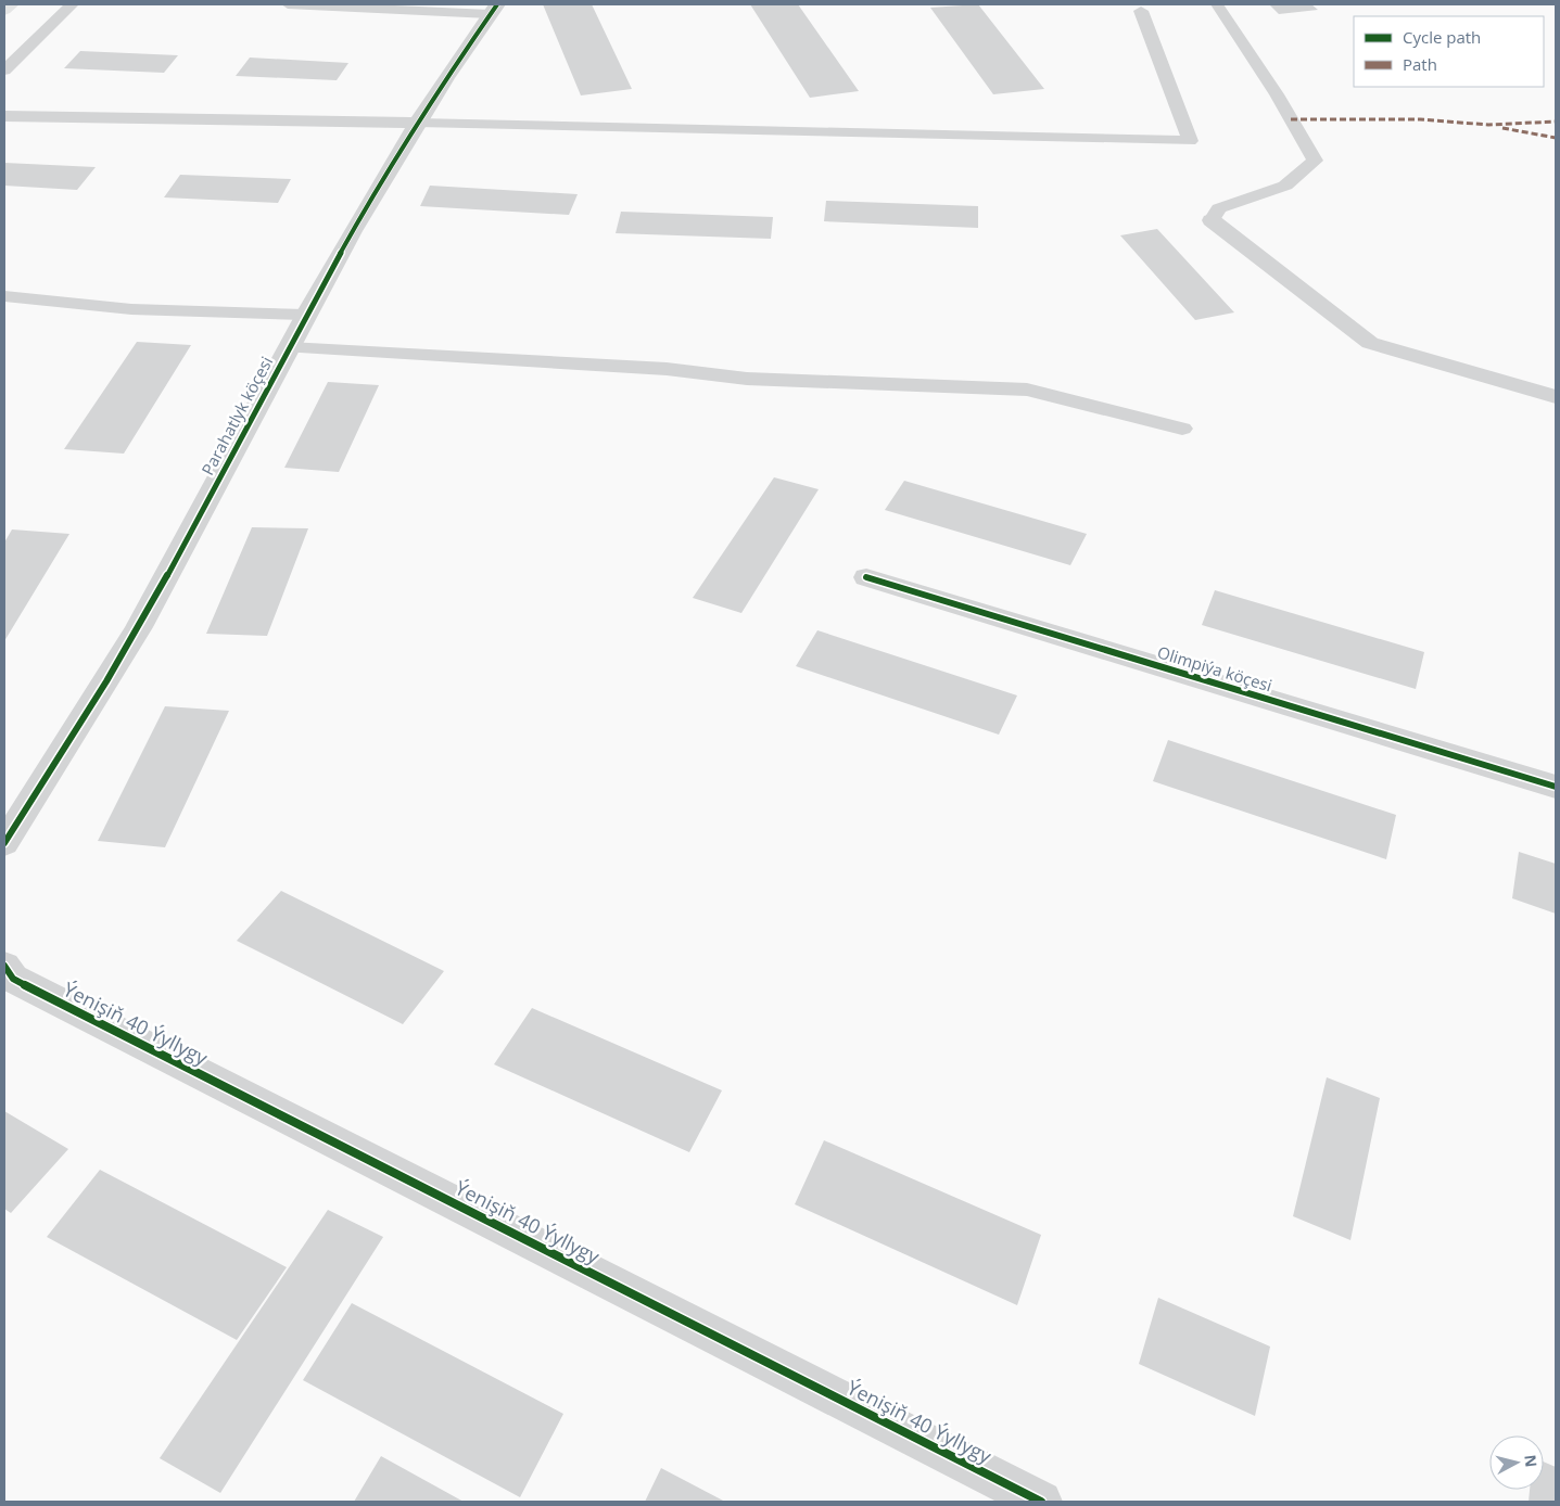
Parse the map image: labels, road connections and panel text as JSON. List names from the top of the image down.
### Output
{
  "streets": {
    "street": ["Parahatlyk köçesi", "Olimpiýa köçesi", "Ýenişiň 40 Ýyllygy"]
  },
  "legend": ["Cycle path", "Path"],
  "north": "right"
}
